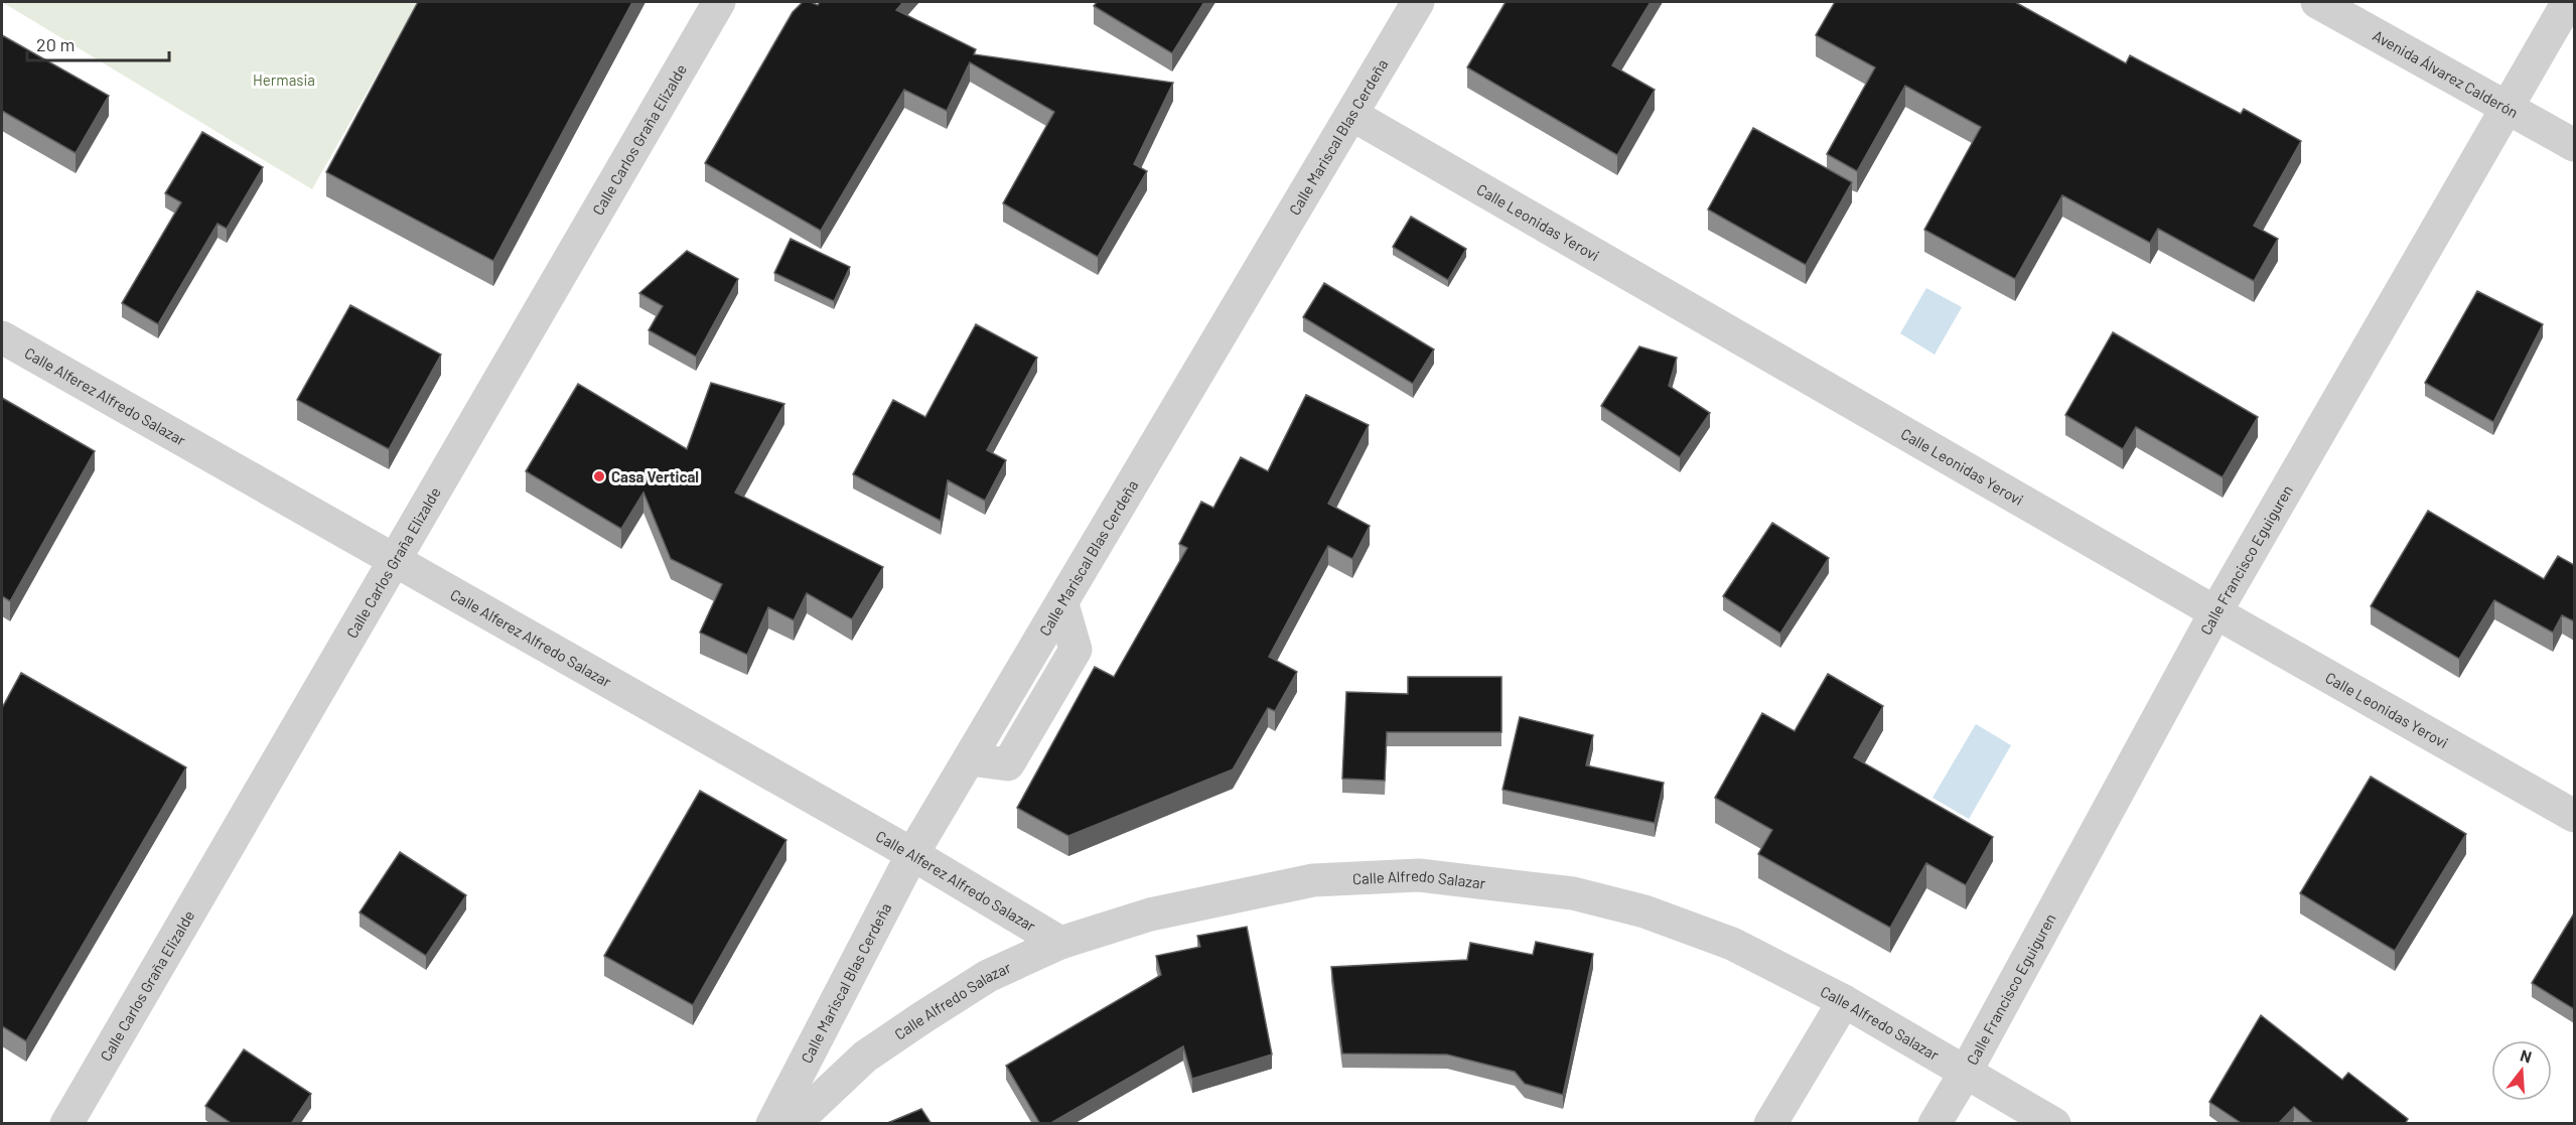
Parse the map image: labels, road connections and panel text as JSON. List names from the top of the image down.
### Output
{
  "streets": {
    "street": [
      "Avenida Álvarez Calderón",
      "Calle Mariscal Blas Cerdeña",
      "Calle Carlos Graña Elizalde",
      "Calle Leonidas Yerovi",
      "Calle Alferez Alfredo Salazar",
      "Calle Francisco Eguiguren",
      "Calle Alfredo Salazar"
    ]
  },
  "crossings": [
    ["Avenida Álvarez Calderón", "Calle Francisco Eguiguren"],
    ["Calle Mariscal Blas Cerdeña", "Calle Leonidas Yerovi"],
    ["Calle Mariscal Blas Cerdeña", "Calle Alferez Alfredo Salazar"],
    ["Calle Carlos Graña Elizalde", "Calle Alferez Alfredo Salazar"],
    ["Calle Leonidas Yerovi", "Calle Francisco Eguiguren"],
    ["Calle Alferez Alfredo Salazar", "Calle Alfredo Salazar"],
    ["Calle Francisco Eguiguren", "Calle Alfredo Salazar"]
  ],
  "parks": ["Hermasia"],
  "places": ["Casa Vertical"],
  "scale_bar": "20 m",
  "north": "top"
}
